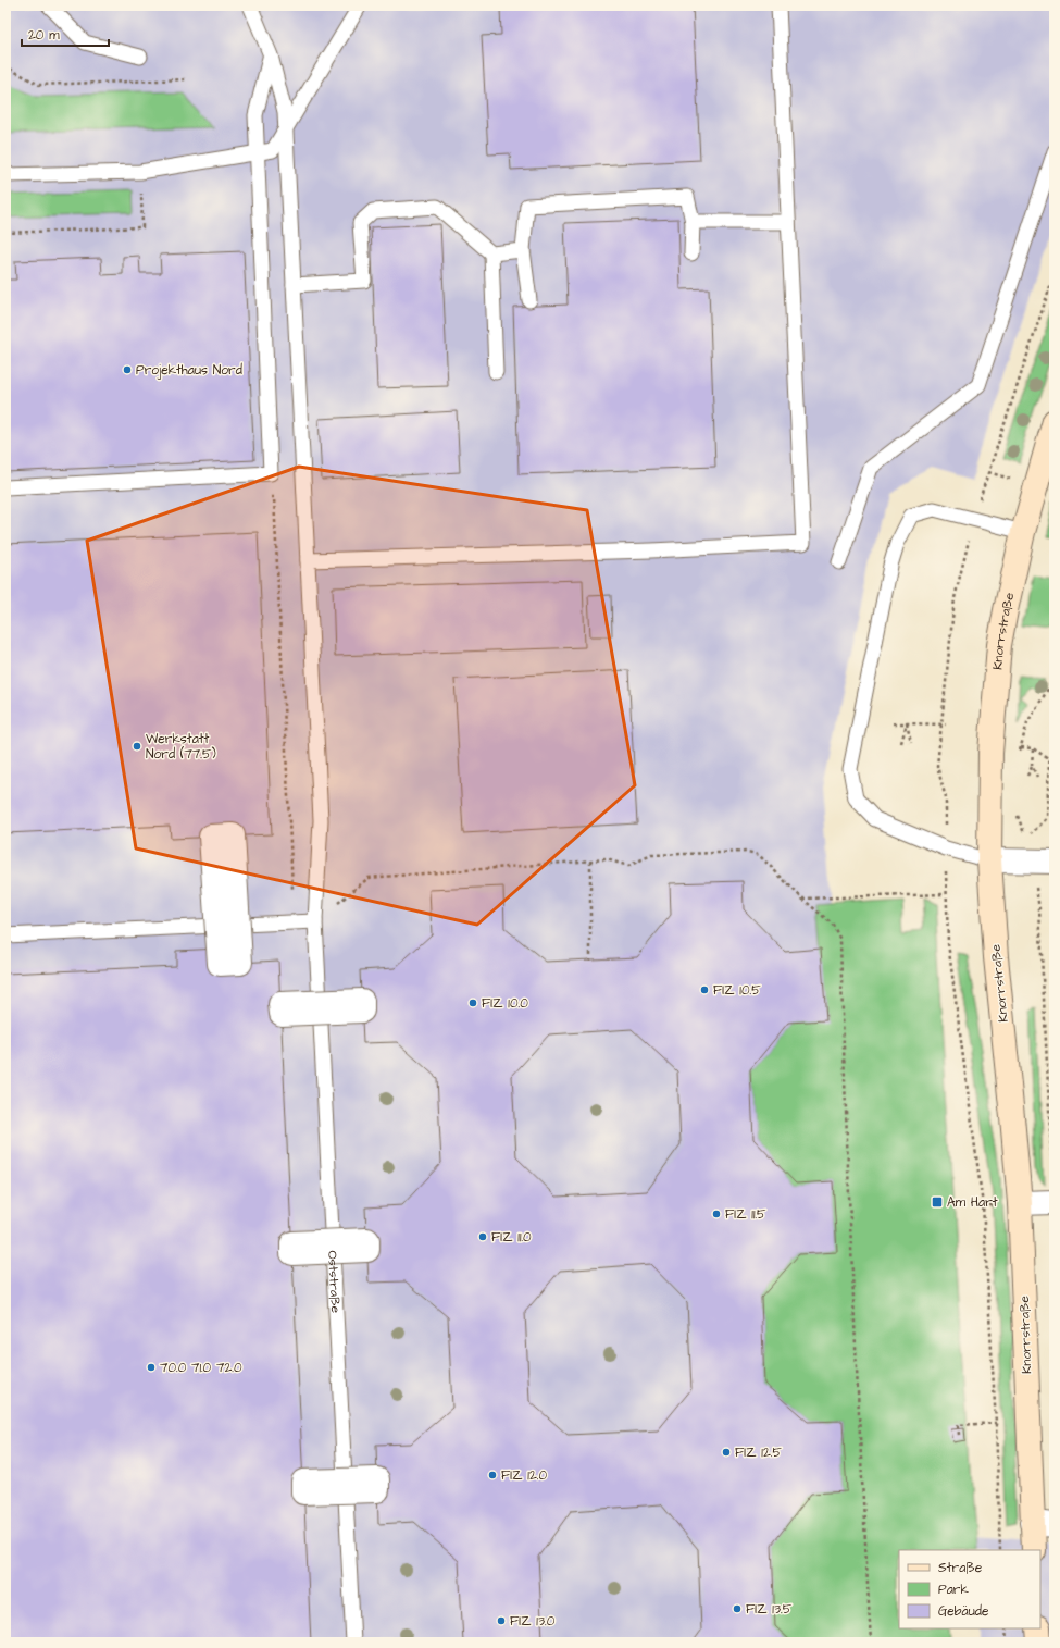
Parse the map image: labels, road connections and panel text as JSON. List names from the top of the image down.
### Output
{
  "streets": {
    "street": ["Knorrstraße"],
    "lane": ["Oststraße"]
  },
  "places": {
    "other": [
      "Projekthaus Nord",
      "Werkstatt Nord (77.5)",
      "FIZ 10.5",
      "FIZ 10.0",
      "FIZ 11.5",
      "FIZ 11.0",
      "70.0 71.0 72.0",
      "FIZ 12.5",
      "FIZ 12.0",
      "FIZ 13.5",
      "FIZ 13.0"
    ],
    "transit": ["Am Hart"]
  },
  "legend": ["Straße", "Park", "Gebäude"],
  "scale_bar": "20 m"
}
